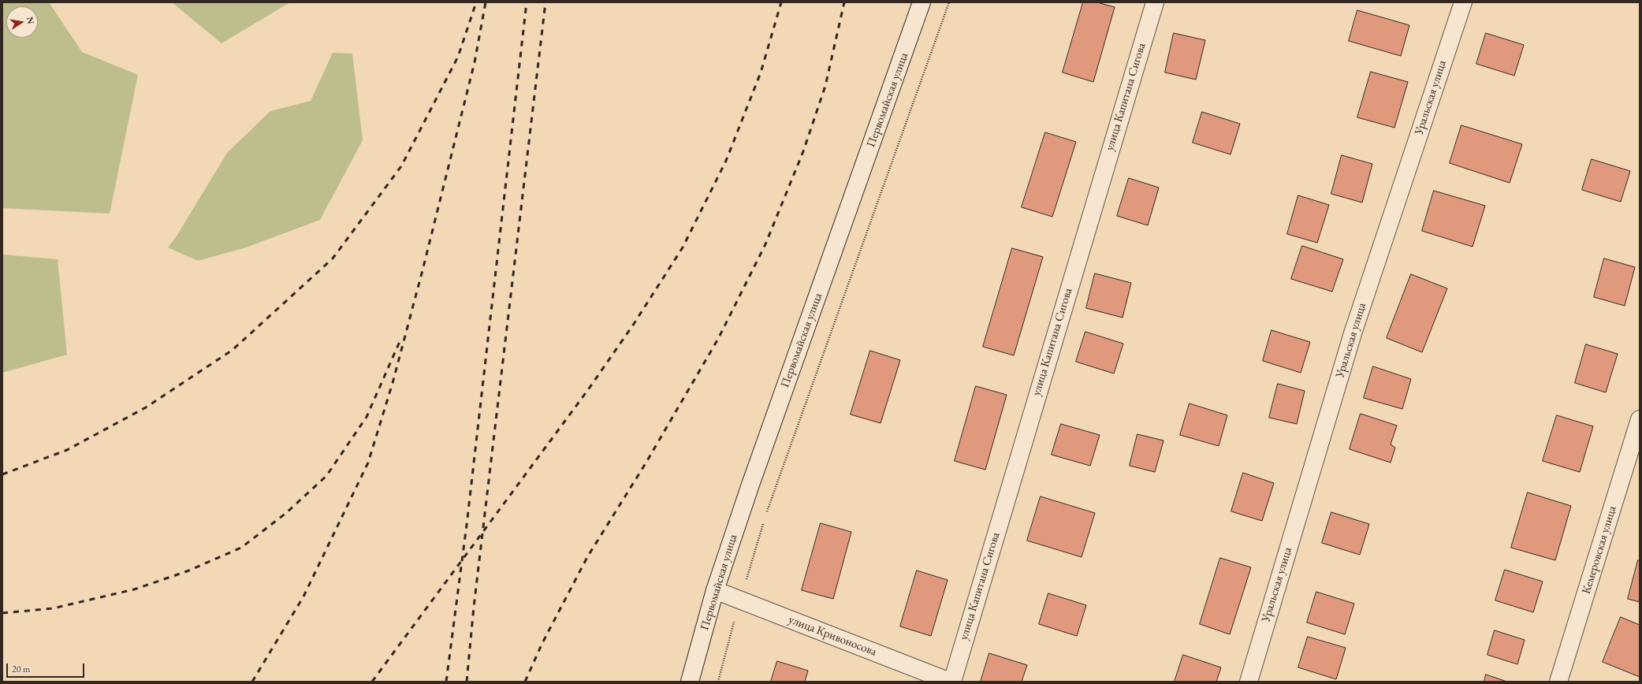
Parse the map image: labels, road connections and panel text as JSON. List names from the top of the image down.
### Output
{
  "streets": {
    "street": [
      "улица Капитана Сигова",
      "Уральская улица",
      "Первомайская улица",
      "Кемеровская улица",
      "улица Кривоносова"
    ]
  },
  "crossings": [
    ["улица Капитана Сигова", "улица Кривоносова"],
    ["Первомайская улица", "улица Кривоносова"]
  ],
  "scale_bar": "20 m",
  "north": "right"
}
